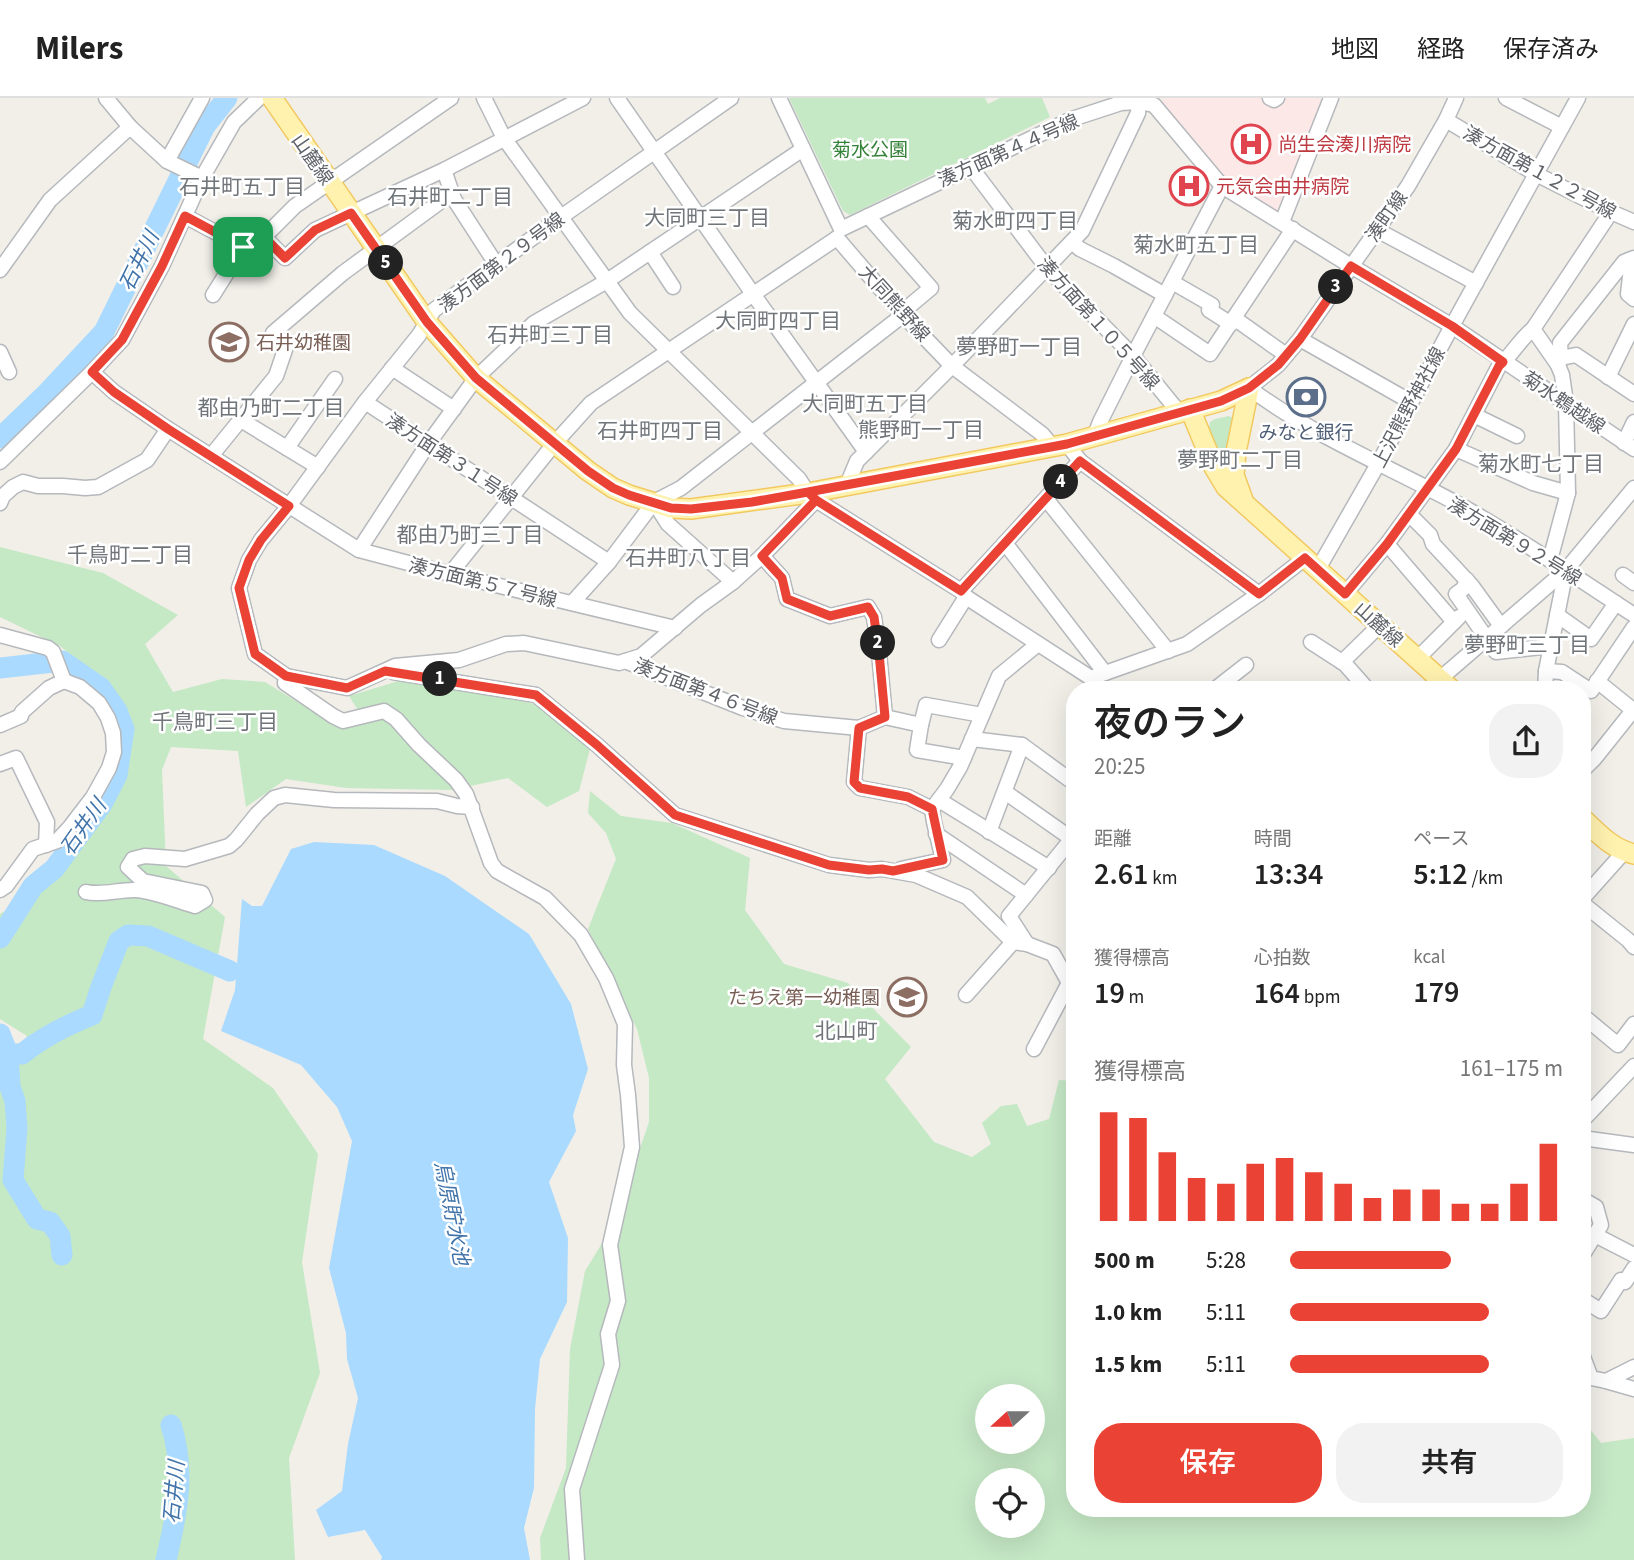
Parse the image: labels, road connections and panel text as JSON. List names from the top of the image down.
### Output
{
  "streets": {
    "main road": ["山麓線"],
    "street": [
      "湊方面第４４号線",
      "湊方面第１２２号線",
      "湊町線",
      "湊方面第２９号線",
      "大同熊野線",
      "湊方面第１０５号線",
      "菊水鵯越線",
      "上沢熊野神社線",
      "湊方面第３１号線",
      "湊方面第９２号線",
      "湊方面第５７号線",
      "湊方面第４６号線"
    ]
  },
  "crossings": [
    ["湊方面第４４号線", "山麓線"],
    ["湊方面第４４号線", "大同熊野線"],
    ["湊方面第４４号線", "湊方面第１０５号線"],
    ["湊方面第４４号線", "湊方面第３１号線"],
    ["湊方面第４４号線", "湊方面第５７号線"],
    ["山麓線", "湊町線"],
    ["山麓線", "湊方面第２９号線"],
    ["山麓線", "大同熊野線"],
    ["山麓線", "湊方面第１０５号線"],
    ["山麓線", "上沢熊野神社線"],
    ["山麓線", "湊方面第９２号線"],
    ["湊方面第１２２号線", "湊町線"],
    ["湊方面第１２２号線", "上沢熊野神社線"],
    ["湊町線", "菊水鵯越線"],
    ["湊町線", "湊方面第９２号線"],
    ["湊方面第２９号線", "湊方面第３１号線"],
    ["湊方面第２９号線", "湊方面第５７号線"],
    ["湊方面第２９号線", "湊方面第４６号線"],
    ["菊水鵯越線", "上沢熊野神社線"],
    ["上沢熊野神社線", "湊方面第９２号線"]
  ],
  "districts": [
    "石井町五丁目",
    "石井町二丁目",
    "大同町三丁目",
    "菊水町四丁目",
    "菊水町五丁目",
    "大同町四丁目",
    "石井町三丁目",
    "夢野町一丁目",
    "大同町五丁目",
    "都由乃町二丁目",
    "熊野町一丁目",
    "石井町四丁目",
    "夢野町二丁目",
    "菊水町七丁目",
    "都由乃町三丁目",
    "千鳥町二丁目",
    "石井町八丁目",
    "夢野町三丁目",
    "千鳥町三丁目",
    "北山町"
  ],
  "water": ["石井川", "烏原貯水池"],
  "parks": ["菊水公園"],
  "places": {
    "hospital": ["尚生会湊川病院", "元気会由井病院"],
    "school or university": ["石井幼稚園", "たちえ第一幼稚園"],
    "bank": ["みなと銀行"]
  },
  "north": "left",
  "page": {
    "header": "Milers",
    "nav": ["地図", "経路", "保存済み"],
    "pins": [
      "5",
      "3",
      "4",
      "2",
      "1"
    ],
    "heading": ["夜のラン", "20:25"],
    "stats": [
      ["距離", "2.61 km"],
      ["時間", "13:34"],
      ["ペース", "5:12 /km"],
      ["獲得標高", "19 m"],
      ["心拍数", "164 bpm"],
      ["kcal", "179"]
    ],
    "chart": ["獲得標高", "161–175 m"],
    "list": [
      {
        "name": "500 m",
        "note": "5:28"
      },
      {
        "name": "1.0 km",
        "note": "5:11"
      },
      {
        "name": "1.5 km",
        "note": "5:11"
      }
    ],
    "buttons": ["保存", "共有"]
  }
}
